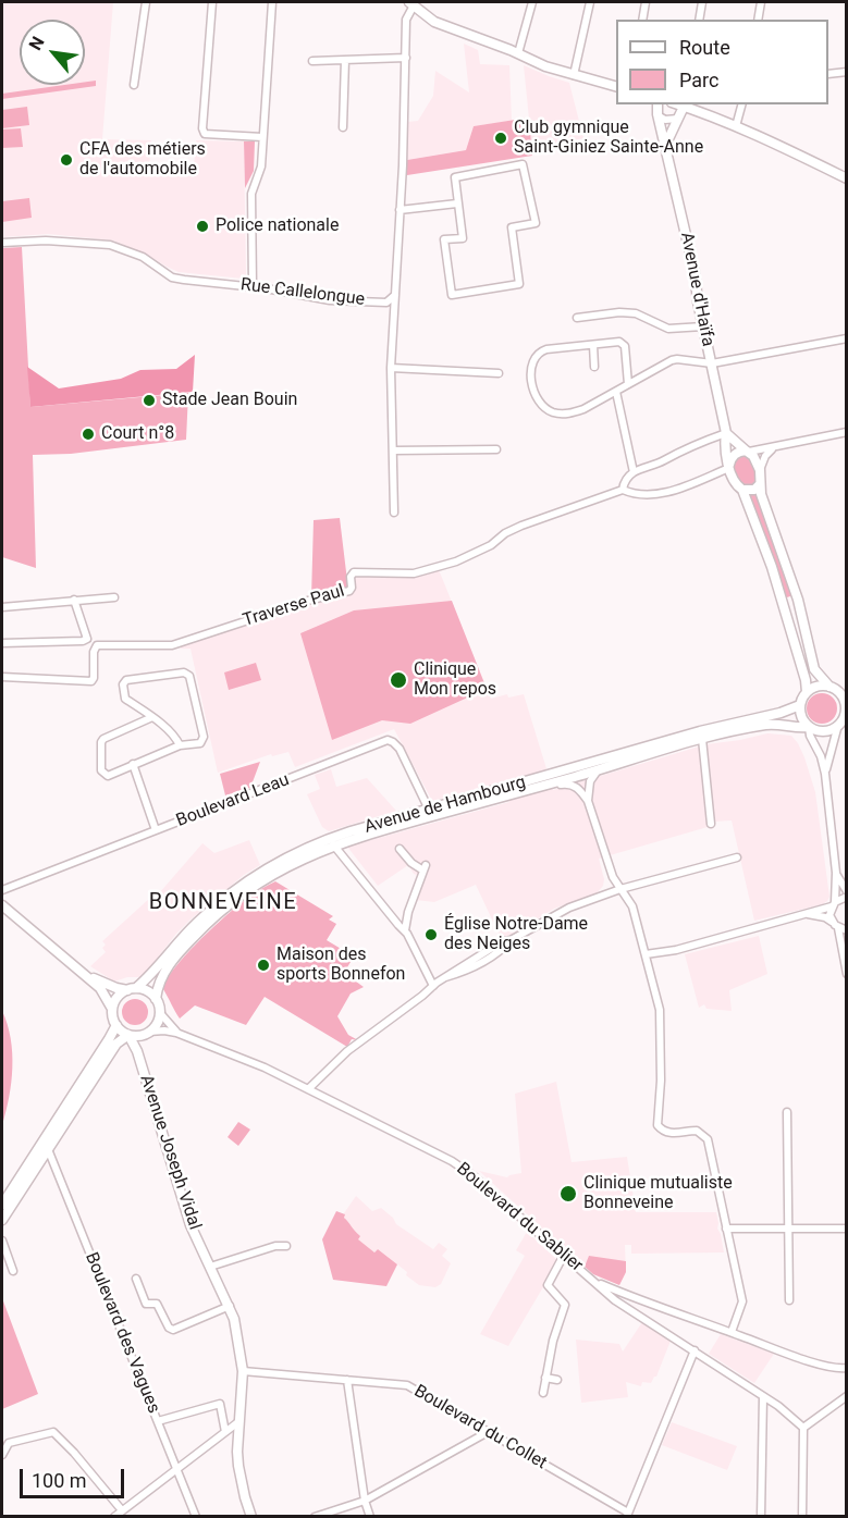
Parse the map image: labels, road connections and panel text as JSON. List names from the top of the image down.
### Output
{
  "streets": {
    "street": [
      "Avenue d'Haïfa",
      "Rue Callelongue",
      "Traverse Paul",
      "Boulevard Leau",
      "Avenue de Hambourg",
      "Avenue Joseph Vidal",
      "Boulevard du Sablier",
      "Boulevard des Vagues",
      "Boulevard du Collet"
    ]
  },
  "crossings": [
    ["Boulevard Leau", "Avenue de Hambourg"],
    ["Avenue de Hambourg", "Avenue Joseph Vidal"],
    ["Avenue de Hambourg", "Boulevard du Sablier"],
    ["Avenue Joseph Vidal", "Boulevard du Sablier"],
    ["Avenue Joseph Vidal", "Boulevard du Collet"]
  ],
  "districts": ["BONNEVEINE"],
  "places": [
    "Club gymnique Saint-Giniez Sainte-Anne",
    "CFA des métiers de l'automobile",
    "Police nationale",
    "Stade Jean Bouin",
    "Court n°8",
    "Clinique Mon repos",
    "Église Notre-Dame des Neiges",
    "Maison des sports Bonnefon",
    "Clinique mutualiste Bonneveine"
  ],
  "legend": ["Route", "Parc"],
  "scale_bar": "100 m",
  "north": "top left"
}
